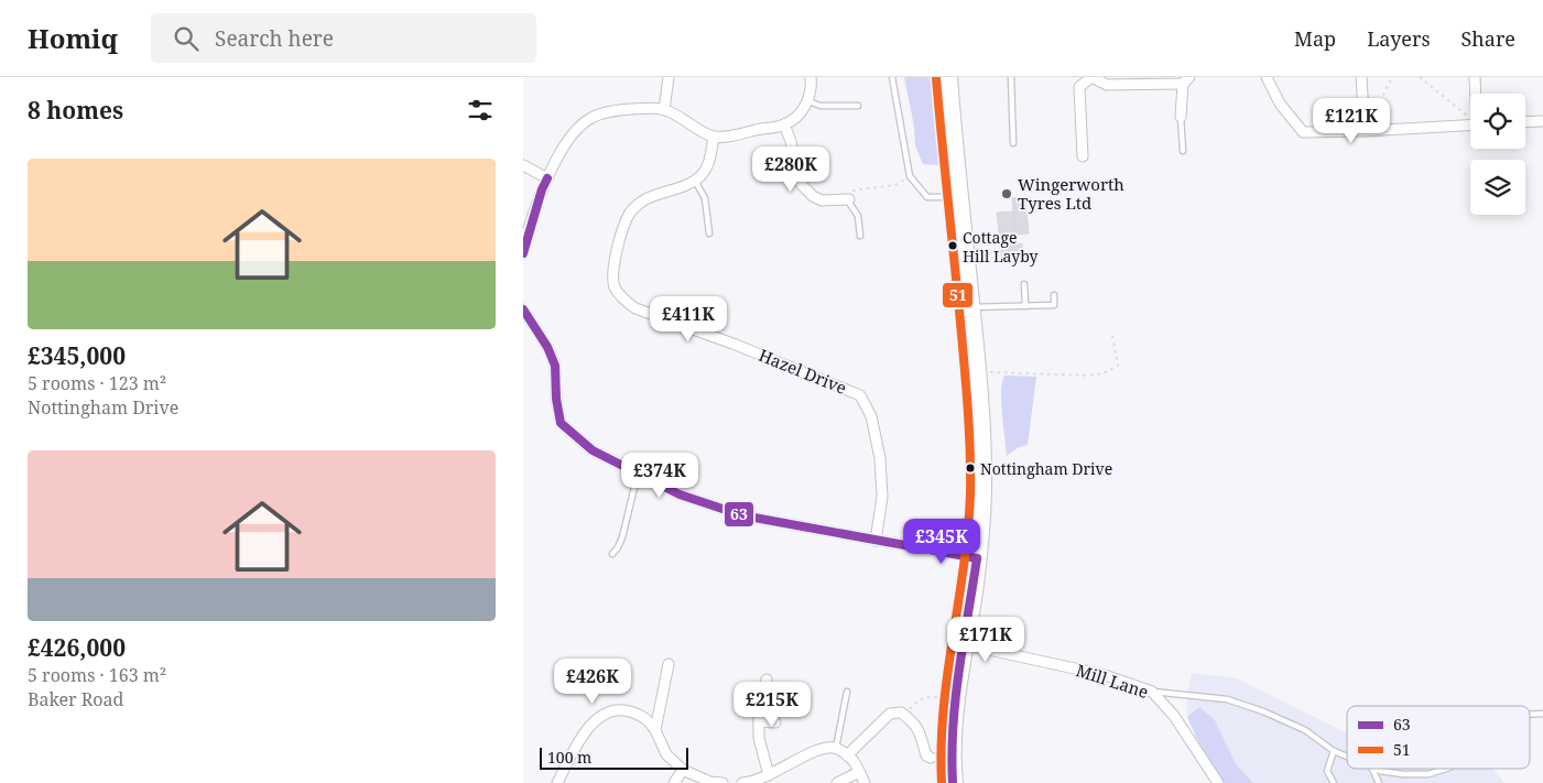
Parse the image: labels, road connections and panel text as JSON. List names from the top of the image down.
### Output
{
  "streets": {
    "street": ["Hazel Drive", "Mill Lane"]
  },
  "places": ["Wingerworth Tyres Ltd", "Cottage Hill Layby", "Nottingham Drive"],
  "lines": ["transit line 51", "transit line 63"],
  "legend": ["63", "51"],
  "scale_bar": "100 m",
  "page": {
    "header": "Homiq",
    "search": "Search here",
    "nav": ["Map", "Layers", "Share"],
    "heading": "8 homes",
    "price": [
      "£121K",
      "£280K",
      "£411K",
      "£374K",
      "£345K",
      "£171K",
      "£426K",
      "£215K"
    ],
    "list": [
      {
        "name": "£345,000",
        "note": "5 rooms · 123 m² · Nottingham Drive"
      },
      {
        "name": "£426,000",
        "note": "5 rooms · 163 m² · Baker Road"
      }
    ],
    "scale": "100 m"
  }
}
